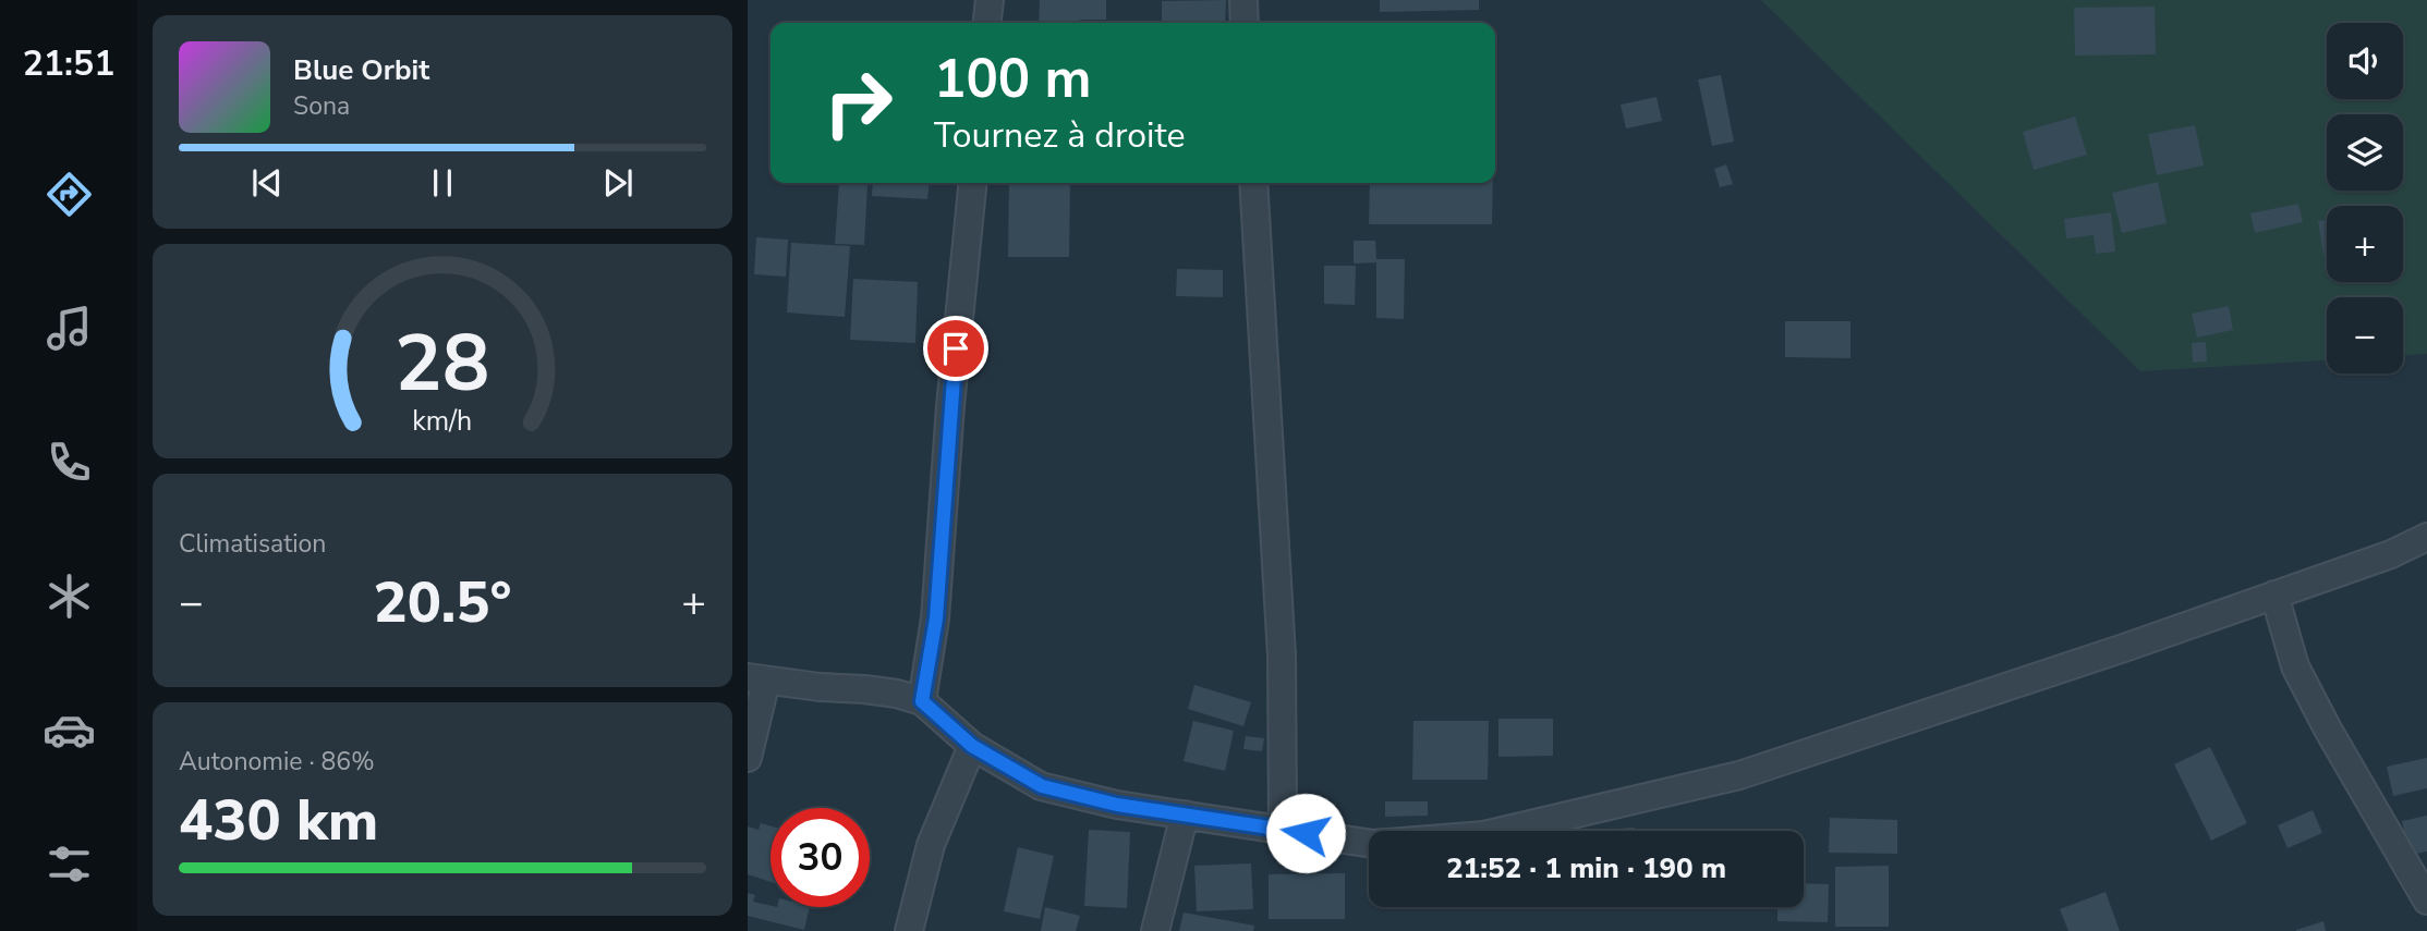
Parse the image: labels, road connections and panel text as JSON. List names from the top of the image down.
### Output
{
  "page": {
    "tabs": "21:51",
    "map_buttons": ["+", "−"],
    "turn": ["100 m", "Tournez à droite"],
    "song": ["Blue Orbit", "Sona"],
    "tile": [
      "Climatisation",
      ["Autonomie · 86%", "430 km"]
    ],
    "heat": ["−", "20.5°", "+"],
    "limit": "30",
    "trip": "21:52 · 1 min · 190 m",
    "gauge": ["28", "km/h"]
  }
}
